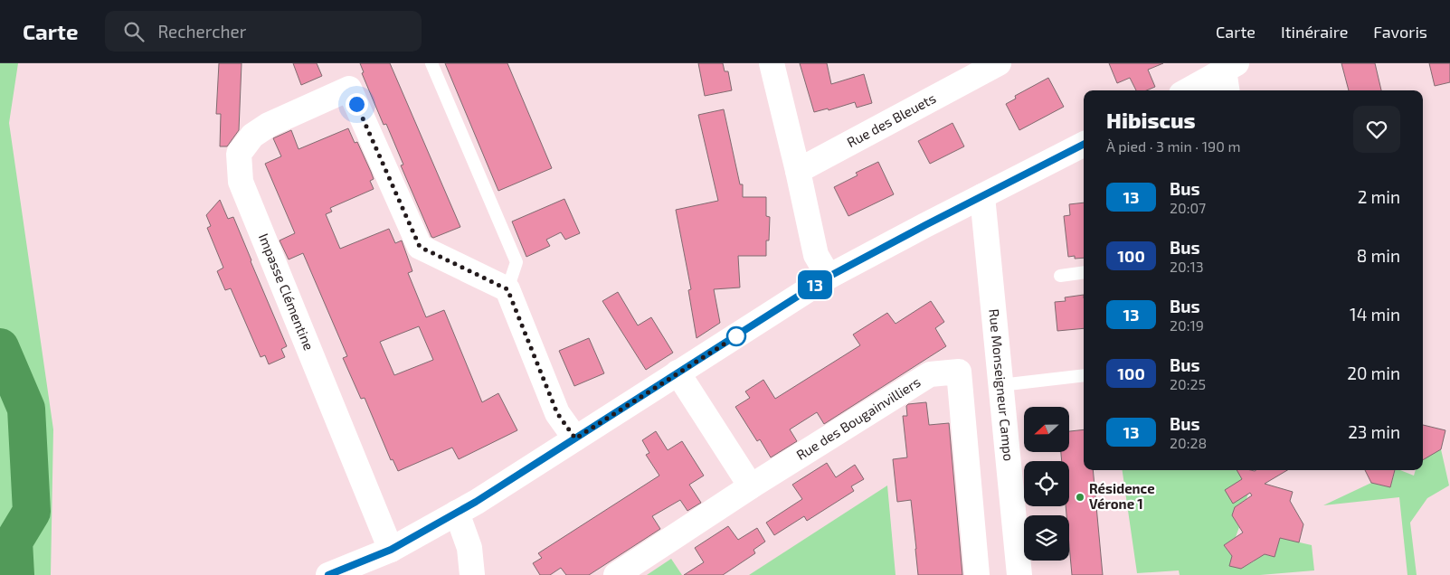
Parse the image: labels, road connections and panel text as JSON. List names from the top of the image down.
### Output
{
  "streets": {
    "street": [
      "Rue des Bleuets",
      "Impasse Clémentine",
      "Rue Monseigneur Campo",
      "Rue des Bougainvilliers"
    ]
  },
  "crossings": [
    ["Rue Monseigneur Campo", "Rue des Bougainvilliers"]
  ],
  "places": ["Résidence Vérone 1"],
  "lines": ["bus line 13"],
  "north": "left",
  "page": {
    "header": "Carte",
    "search": "Rechercher",
    "nav": ["Carte", "Itinéraire", "Favoris"],
    "on_map": "13",
    "heading": ["Hibiscus", "À pied · 3 min · 190 m"],
    "list": [
      {
        "mark": "13",
        "name": "Bus",
        "note": "20:07",
        "value": "2 min"
      },
      {
        "mark": "100",
        "name": "Bus",
        "note": "20:13",
        "value": "8 min"
      },
      {
        "mark": "13",
        "name": "Bus",
        "note": "20:19",
        "value": "14 min"
      },
      {
        "mark": "100",
        "name": "Bus",
        "note": "20:25",
        "value": "20 min"
      },
      {
        "mark": "13",
        "name": "Bus",
        "note": "20:28",
        "value": "23 min"
      }
    ]
  }
}
